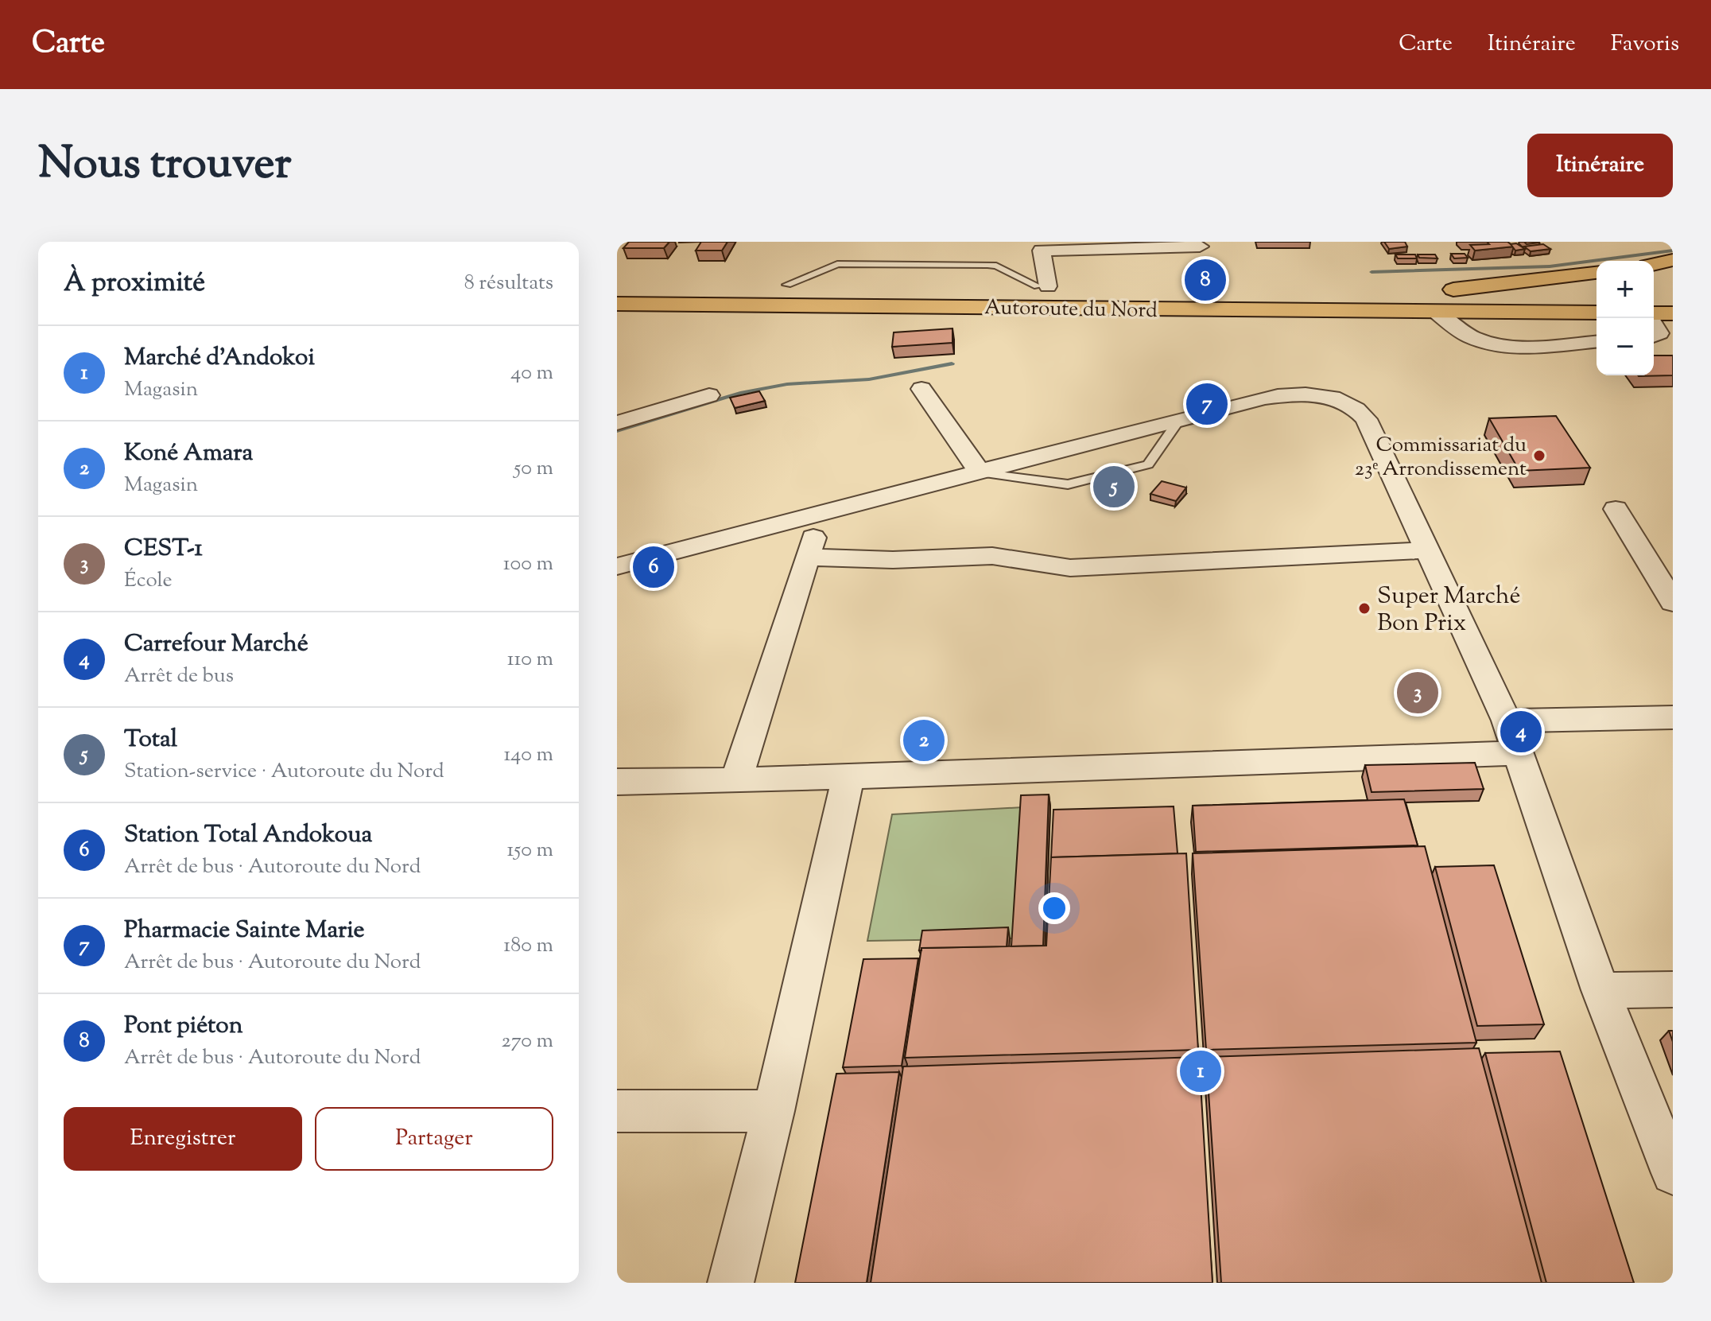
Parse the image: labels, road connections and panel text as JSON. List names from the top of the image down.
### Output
{
  "streets": {
    "highway": ["Autoroute du Nord"]
  },
  "places": ["Commissariat du 23ᵉ Arrondissement", "Super Marché Bon Prix"],
  "page": {
    "header": "Carte",
    "nav": ["Carte", "Itinéraire", "Favoris"],
    "title": "Nous trouver",
    "buttons": [
      "Itinéraire",
      ["Enregistrer", "Partager"]
    ],
    "heading": ["À proximité", "8 résultats"],
    "pins": [
      "8",
      "7",
      "5",
      "6",
      "3",
      "4",
      "2",
      "1"
    ],
    "map_buttons": ["+", "−"],
    "list": [
      {
        "mark": "1",
        "name": "Marché d’Andokoi",
        "note": "Magasin",
        "value": "40 m"
      },
      {
        "mark": "2",
        "name": "Koné Amara",
        "note": "Magasin",
        "value": "50 m"
      },
      {
        "mark": "3",
        "name": "CEST-1",
        "note": "École",
        "value": "100 m"
      },
      {
        "mark": "4",
        "name": "Carrefour Marché",
        "note": "Arrêt de bus",
        "value": "110 m"
      },
      {
        "mark": "5",
        "name": "Total",
        "note": "Station-service · Autoroute du Nord",
        "value": "140 m"
      },
      {
        "mark": "6",
        "name": "Station Total Andokoua",
        "note": "Arrêt de bus · Autoroute du Nord",
        "value": "150 m"
      },
      {
        "mark": "7",
        "name": "Pharmacie Sainte Marie",
        "note": "Arrêt de bus · Autoroute du Nord",
        "value": "180 m"
      },
      {
        "mark": "8",
        "name": "Pont piéton",
        "note": "Arrêt de bus · Autoroute du Nord",
        "value": "270 m"
      }
    ]
  }
}
